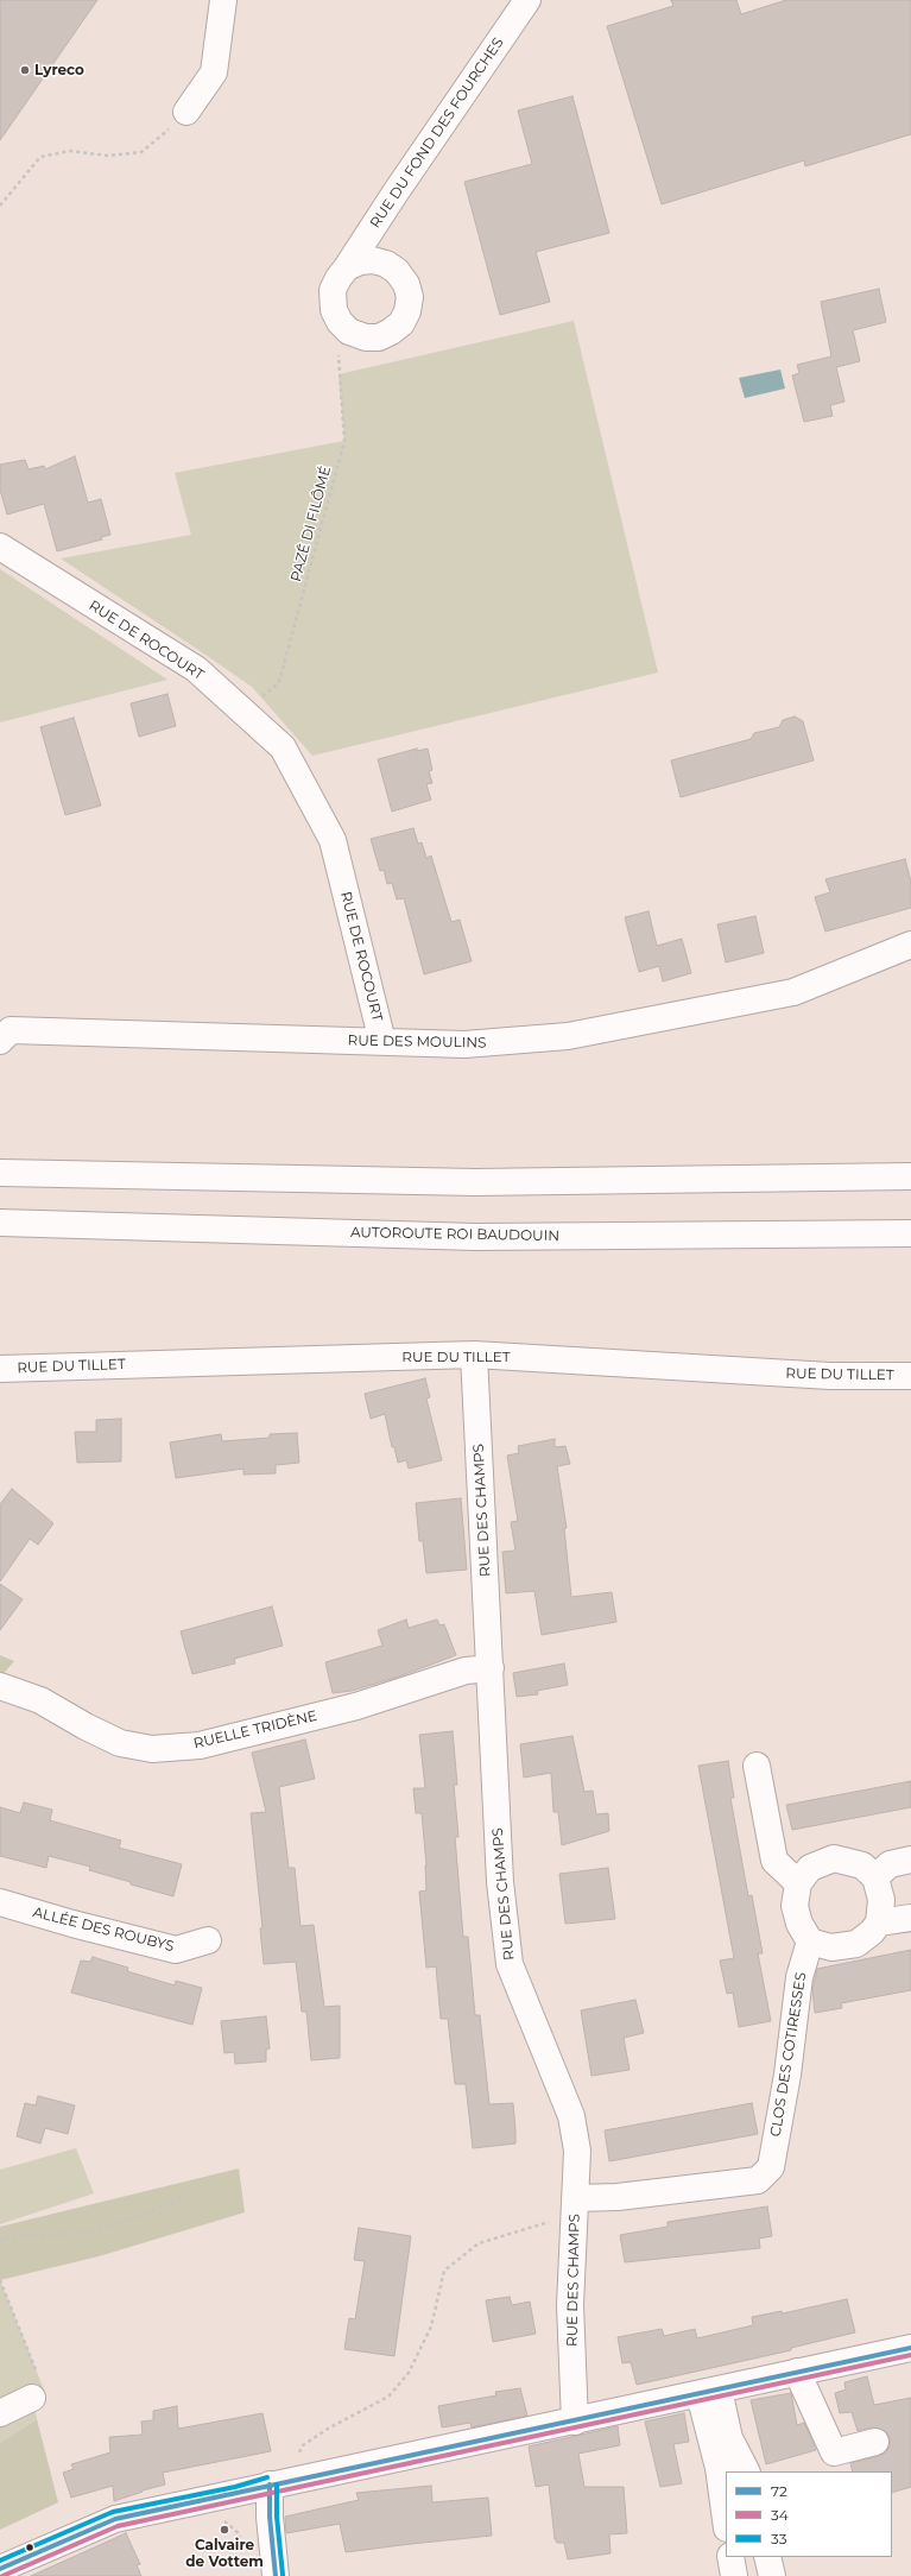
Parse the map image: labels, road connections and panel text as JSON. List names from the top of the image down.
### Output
{
  "streets": {
    "main road": [
      "RUE DU FOND DES FOURCHES",
      "RUE DE ROCOURT",
      "RUE DES MOULINS",
      "AUTOROUTE ROI BAUDOUIN",
      "RUE DU TILLET",
      "RUE DES CHAMPS",
      "RUELLE TRIDÈNE",
      "ALLÉE DES ROUBYS",
      "CLOS DES COTIRESSES"
    ],
    "path": ["PAZÊ DI FILÔMÉ"]
  },
  "crossings": [
    ["RUE DU FOND DES FOURCHES", "PAZÊ DI FILÔMÉ"],
    ["PAZÊ DI FILÔMÉ", "RUE DE ROCOURT"],
    ["RUE DE ROCOURT", "RUE DES MOULINS"],
    ["RUE DU TILLET", "RUE DES CHAMPS"],
    ["RUE DES CHAMPS", "RUELLE TRIDÈNE"],
    ["RUE DES CHAMPS", "CLOS DES COTIRESSES"]
  ],
  "places": ["Lyreco", "Calvaire de Vottem"],
  "lines": ["transit line 72", "transit line 34", "transit line 33"],
  "legend": ["72", "34", "33"]
}
